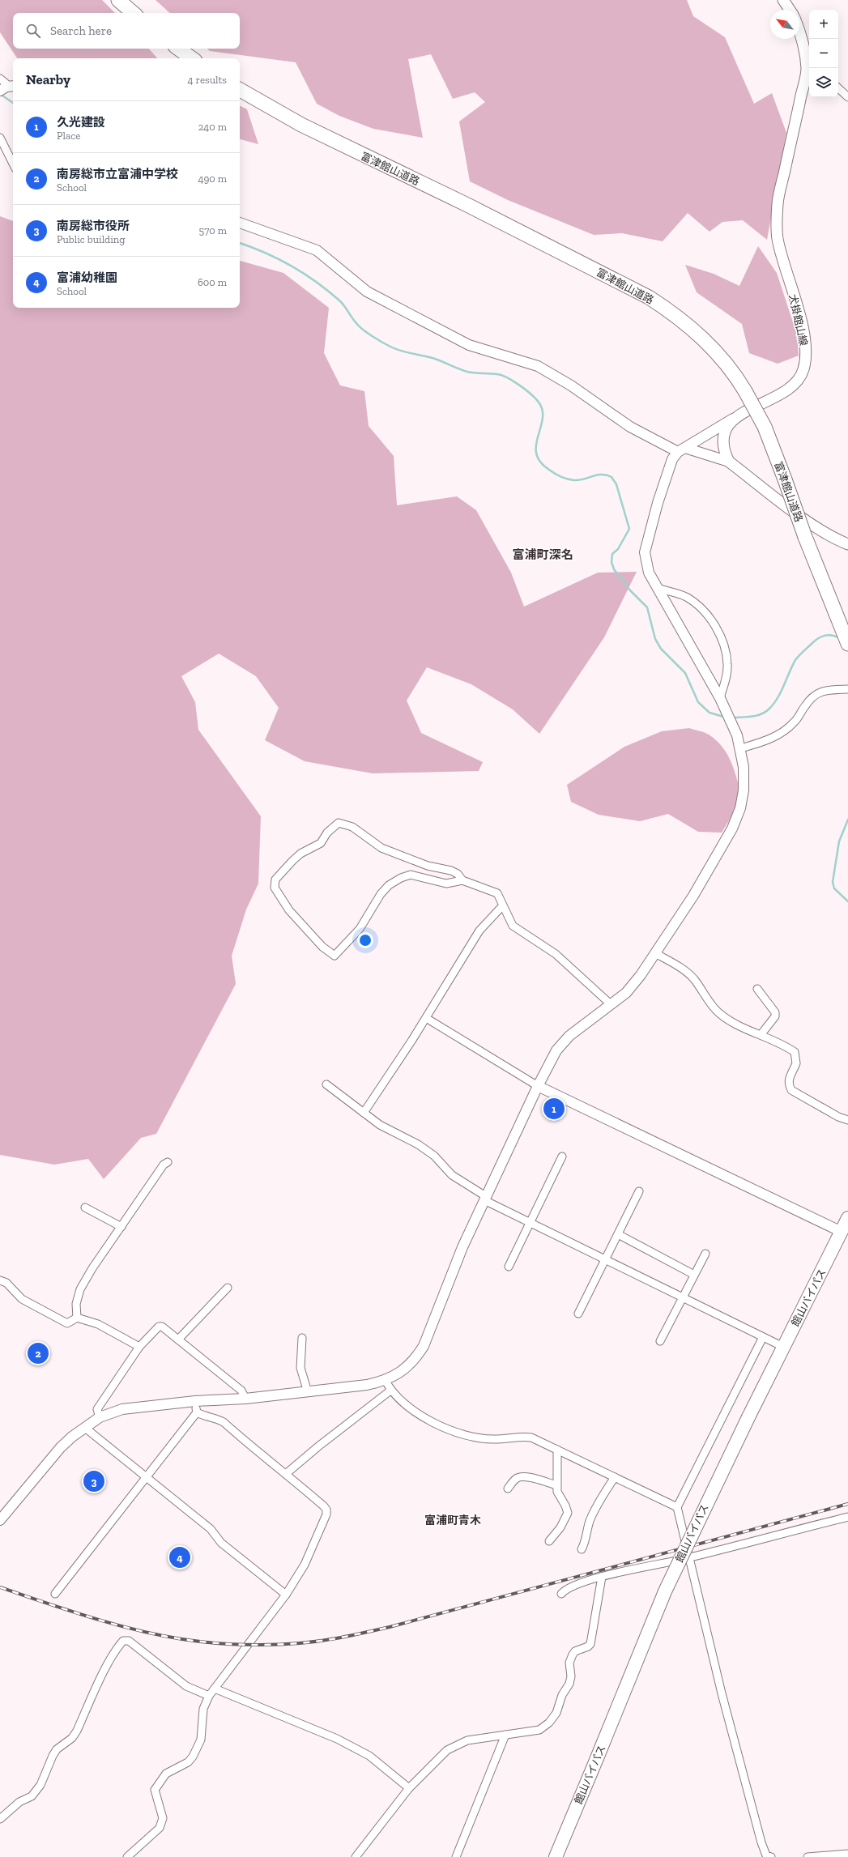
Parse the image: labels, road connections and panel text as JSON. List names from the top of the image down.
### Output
{
  "streets": {
    "highway": ["富津館山道路", "館山バイパス"],
    "main road": ["犬掛館山線"]
  },
  "districts": ["富浦町深名", "富浦町青木"],
  "north": "top left",
  "page": {
    "map_buttons": ["+", "−"],
    "search": "Search here",
    "heading": ["Nearby", "4 results"],
    "list": [
      {
        "mark": "1",
        "name": "久光建設",
        "note": "Place",
        "value": "240 m"
      },
      {
        "mark": "2",
        "name": "南房総市立富浦中学校",
        "note": "School",
        "value": "490 m"
      },
      {
        "mark": "3",
        "name": "南房総市役所",
        "note": "Public building",
        "value": "570 m"
      },
      {
        "mark": "4",
        "name": "富浦幼稚園",
        "note": "School",
        "value": "600 m"
      }
    ],
    "pins": [
      "1",
      "2",
      "3",
      "4"
    ]
  }
}
